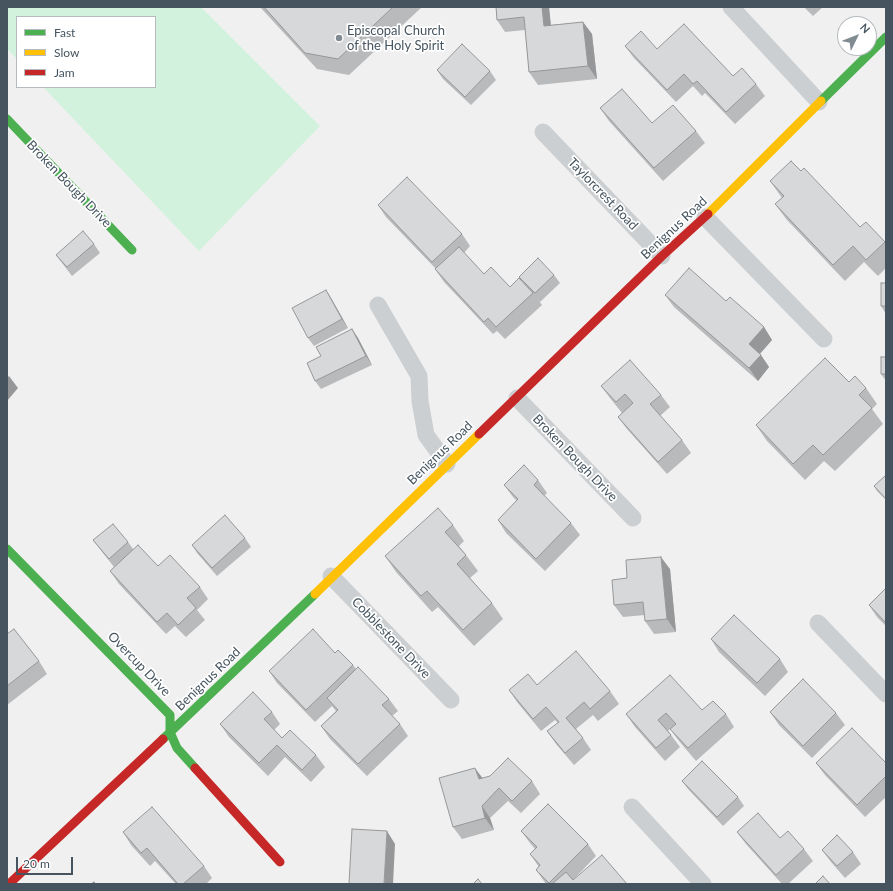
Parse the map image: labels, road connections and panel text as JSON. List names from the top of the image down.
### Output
{
  "streets": {
    "street": [
      "Broken Bough Drive",
      "Taylorcrest Road",
      "Benignus Road",
      "Cobblestone Drive",
      "Overcup Drive"
    ]
  },
  "crossings": [
    ["Broken Bough Drive", "Benignus Road"],
    ["Taylorcrest Road", "Benignus Road"],
    ["Benignus Road", "Cobblestone Drive"],
    ["Benignus Road", "Overcup Drive"]
  ],
  "places": ["Episcopal Church of the Holy Spirit"],
  "legend": ["Fast", "Slow", "Jam"],
  "scale_bar": "20 m",
  "north": "top right"
}
